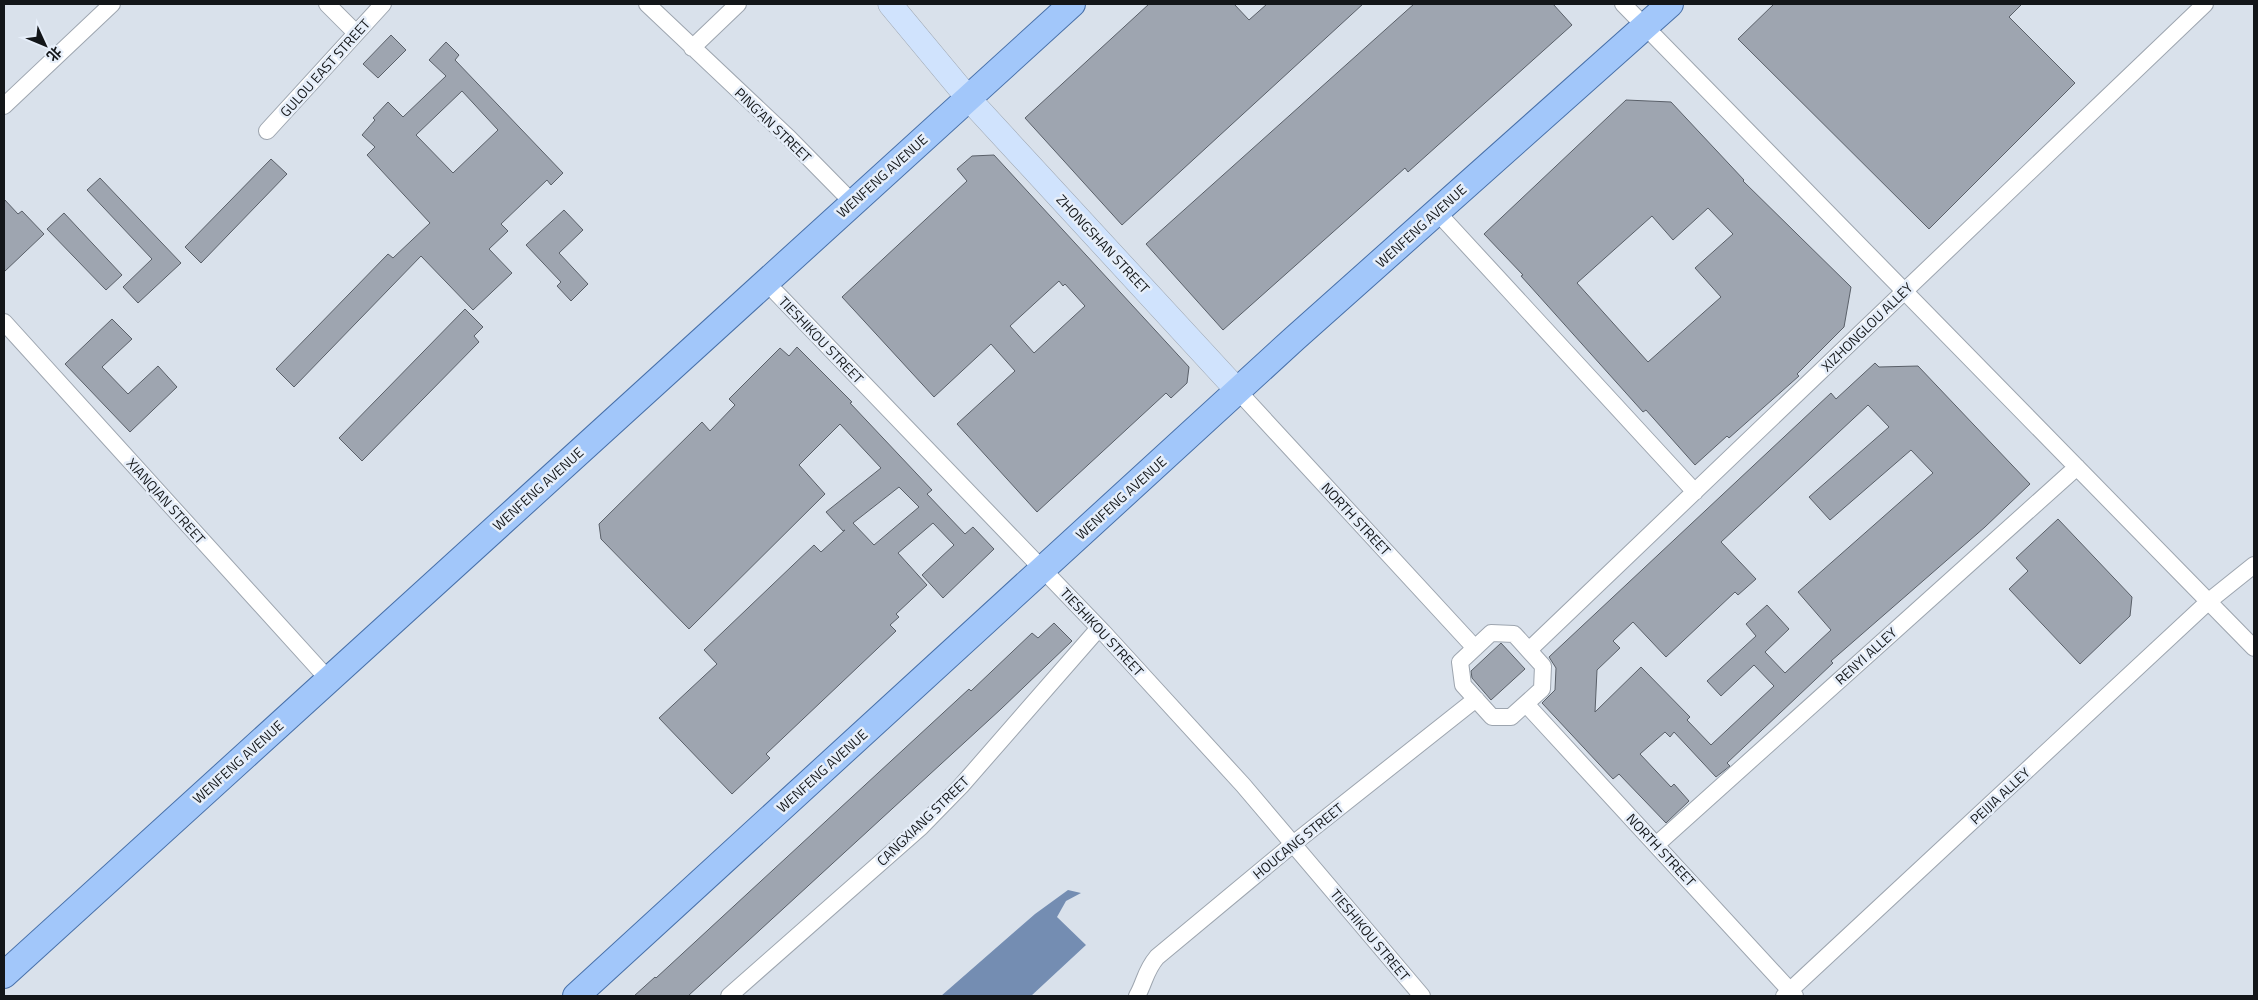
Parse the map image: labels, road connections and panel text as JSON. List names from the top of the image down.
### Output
{
  "streets": {
    "main road": ["WENFENG AVENUE"],
    "street": [
      "GULOU EAST STREET",
      "PING'AN STREET",
      "ZHONGSHAN STREET",
      "XIZHONGLOU ALLEY",
      "TIESHIKOU STREET",
      "XIANQIAN STREET",
      "NORTH STREET",
      "RENYI ALLEY",
      "PEIJIA ALLEY",
      "CANGXIANG STREET",
      "HOUCANG STREET"
    ]
  },
  "crossings": [
    ["PING'AN STREET", "WENFENG AVENUE"],
    ["WENFENG AVENUE", "ZHONGSHAN STREET"],
    ["WENFENG AVENUE", "TIESHIKOU STREET"],
    ["WENFENG AVENUE", "XIANQIAN STREET"],
    ["WENFENG AVENUE", "NORTH STREET"],
    ["ZHONGSHAN STREET", "NORTH STREET"],
    ["XIZHONGLOU ALLEY", "NORTH STREET"],
    ["XIZHONGLOU ALLEY", "HOUCANG STREET"],
    ["TIESHIKOU STREET", "CANGXIANG STREET"],
    ["TIESHIKOU STREET", "HOUCANG STREET"],
    ["NORTH STREET", "RENYI ALLEY"],
    ["NORTH STREET", "PEIJIA ALLEY"],
    ["NORTH STREET", "HOUCANG STREET"]
  ],
  "north": "bottom right"
}
